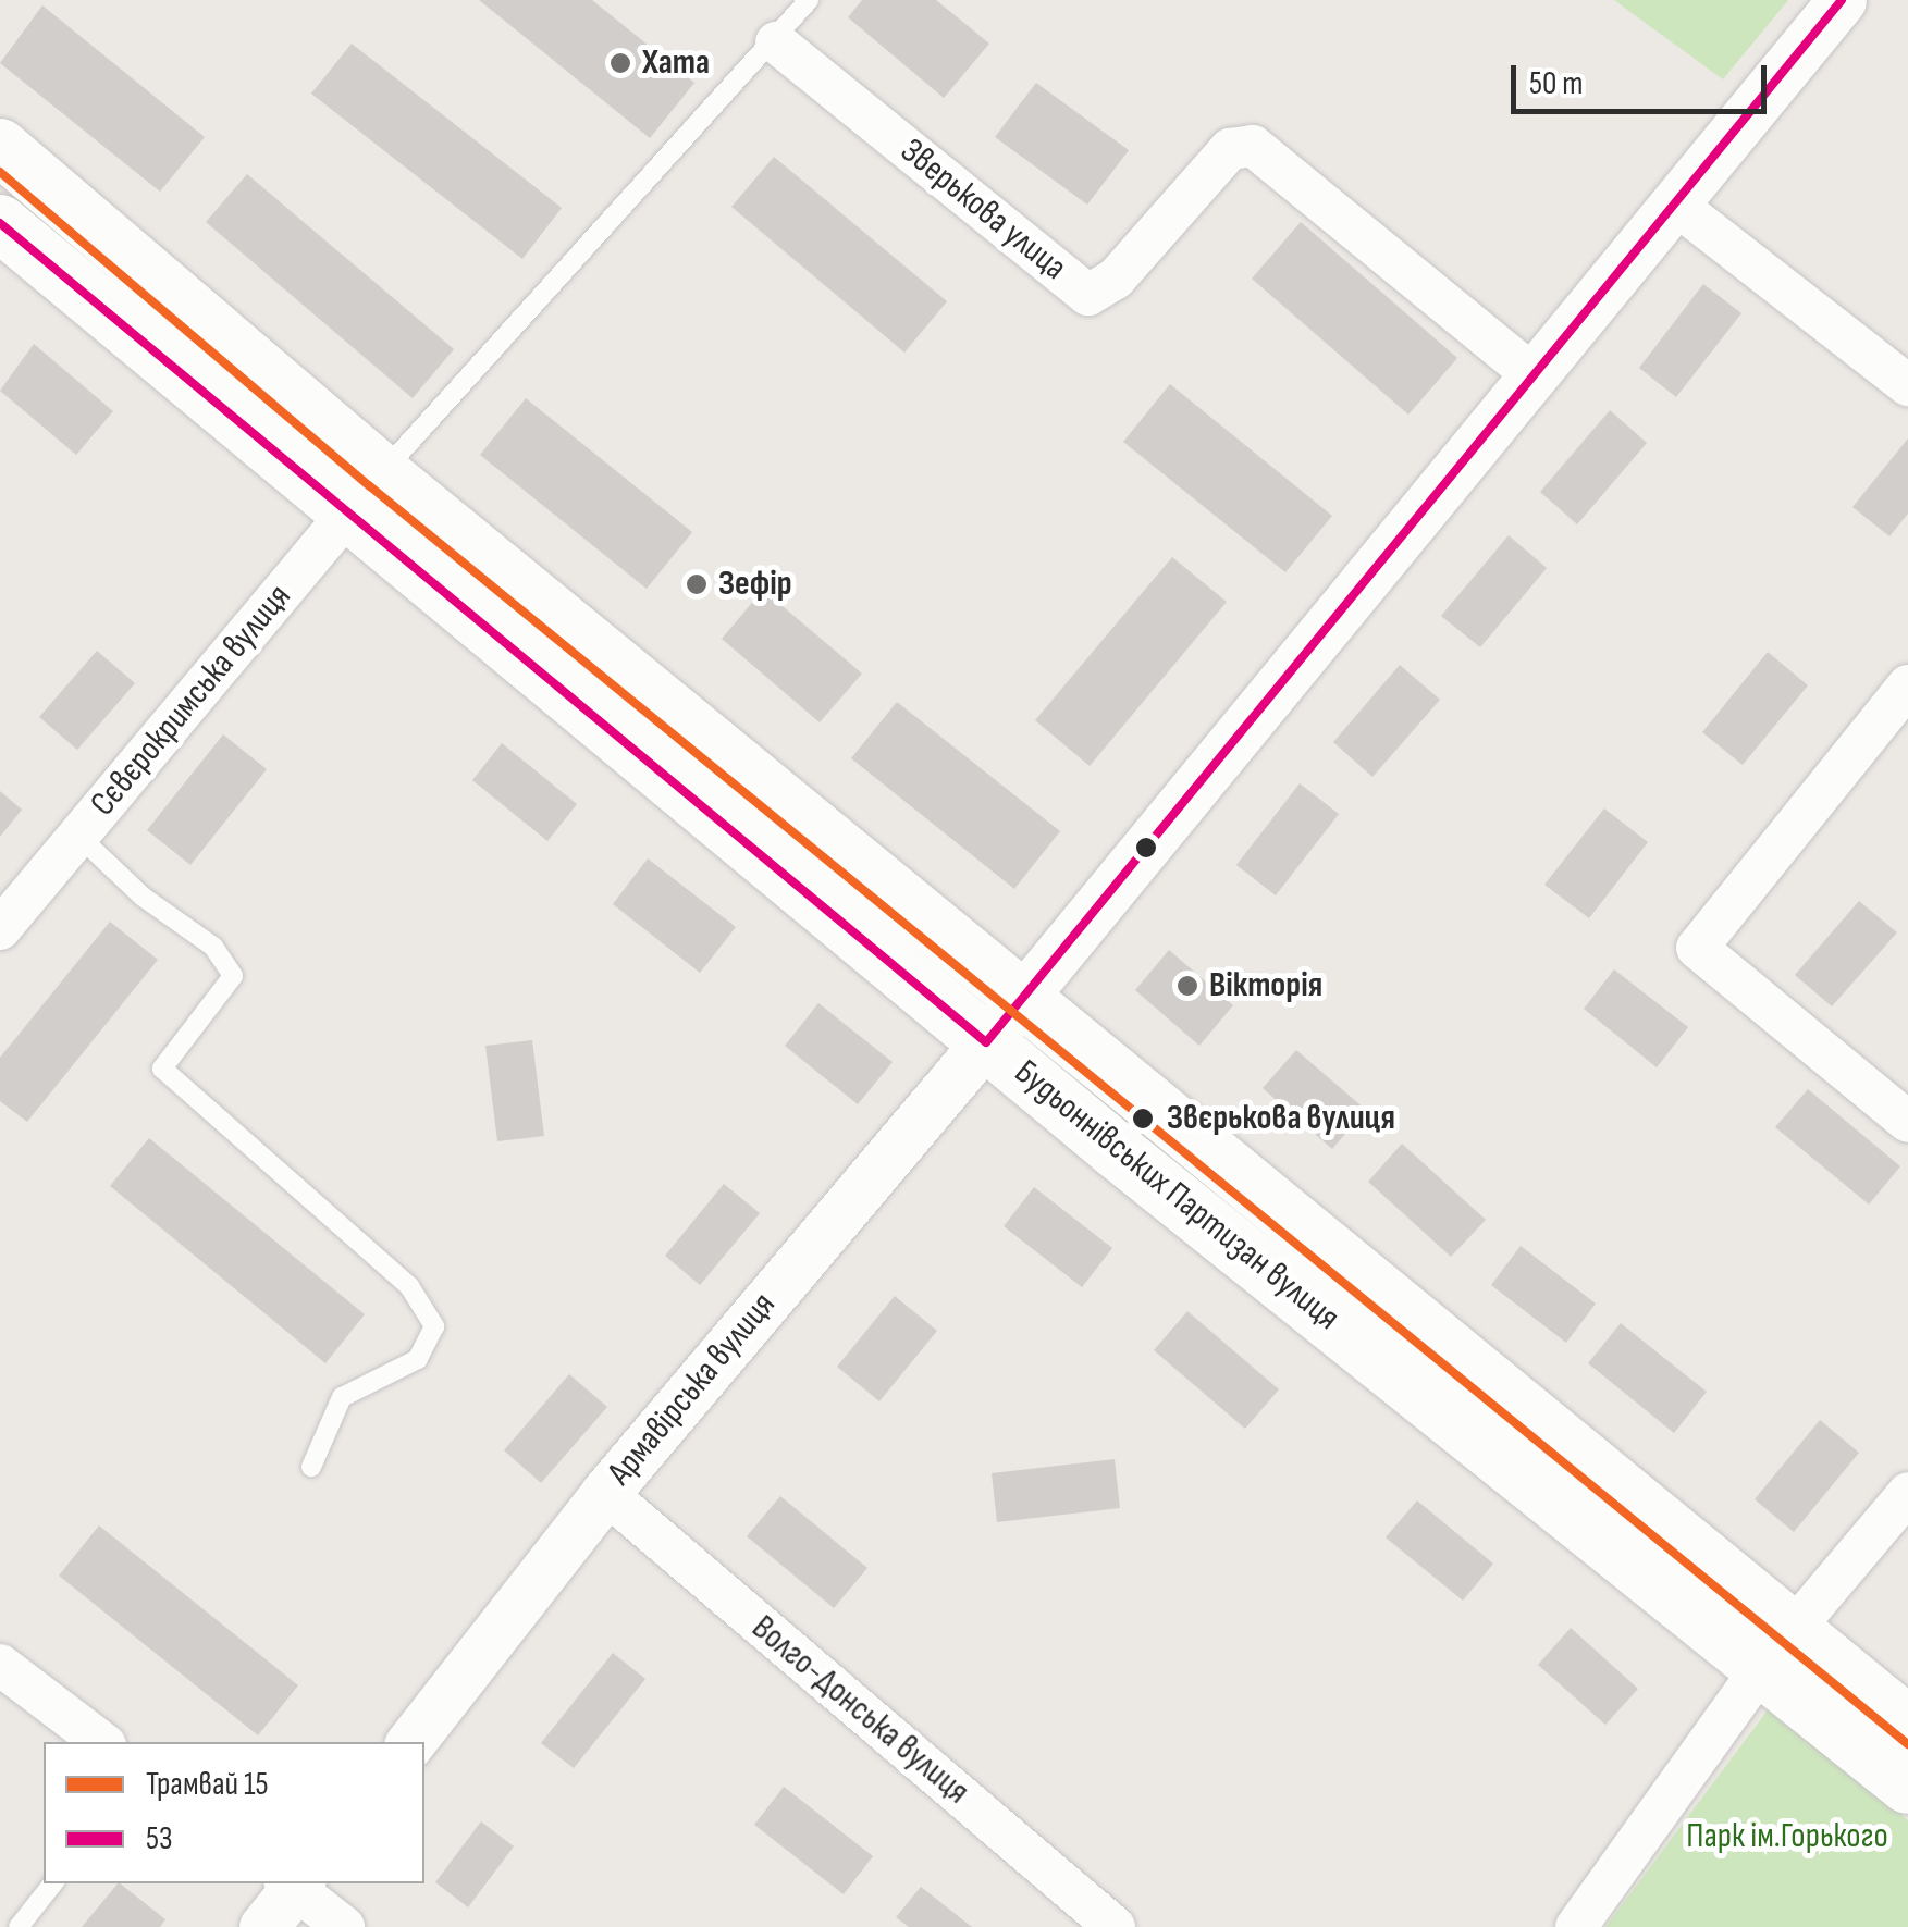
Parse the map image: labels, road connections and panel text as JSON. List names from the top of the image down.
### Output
{
  "streets": {
    "main road": ["Будьоннівських Партизан вулиця"],
    "street": [
      "Зверькова улица",
      "Сєвєрокримська вулиця",
      "Армавірська вулиця",
      "Волго-Донська вулиця"
    ]
  },
  "crossings": [
    ["Сєвєрокримська вулиця", "Будьоннівських Партизан вулиця"],
    ["Будьоннівських Партизан вулиця", "Армавірська вулиця"],
    ["Армавірська вулиця", "Волго-Донська вулиця"]
  ],
  "parks": ["Парк iм.Горького"],
  "places": [
    "Хата",
    "Зефір",
    "Вікторія",
    "Звєрькова вулиця"
  ],
  "lines": ["transit line 53", "tram line 15"],
  "legend": ["Трамвай 15", "53"],
  "scale_bar": "50 m"
}
